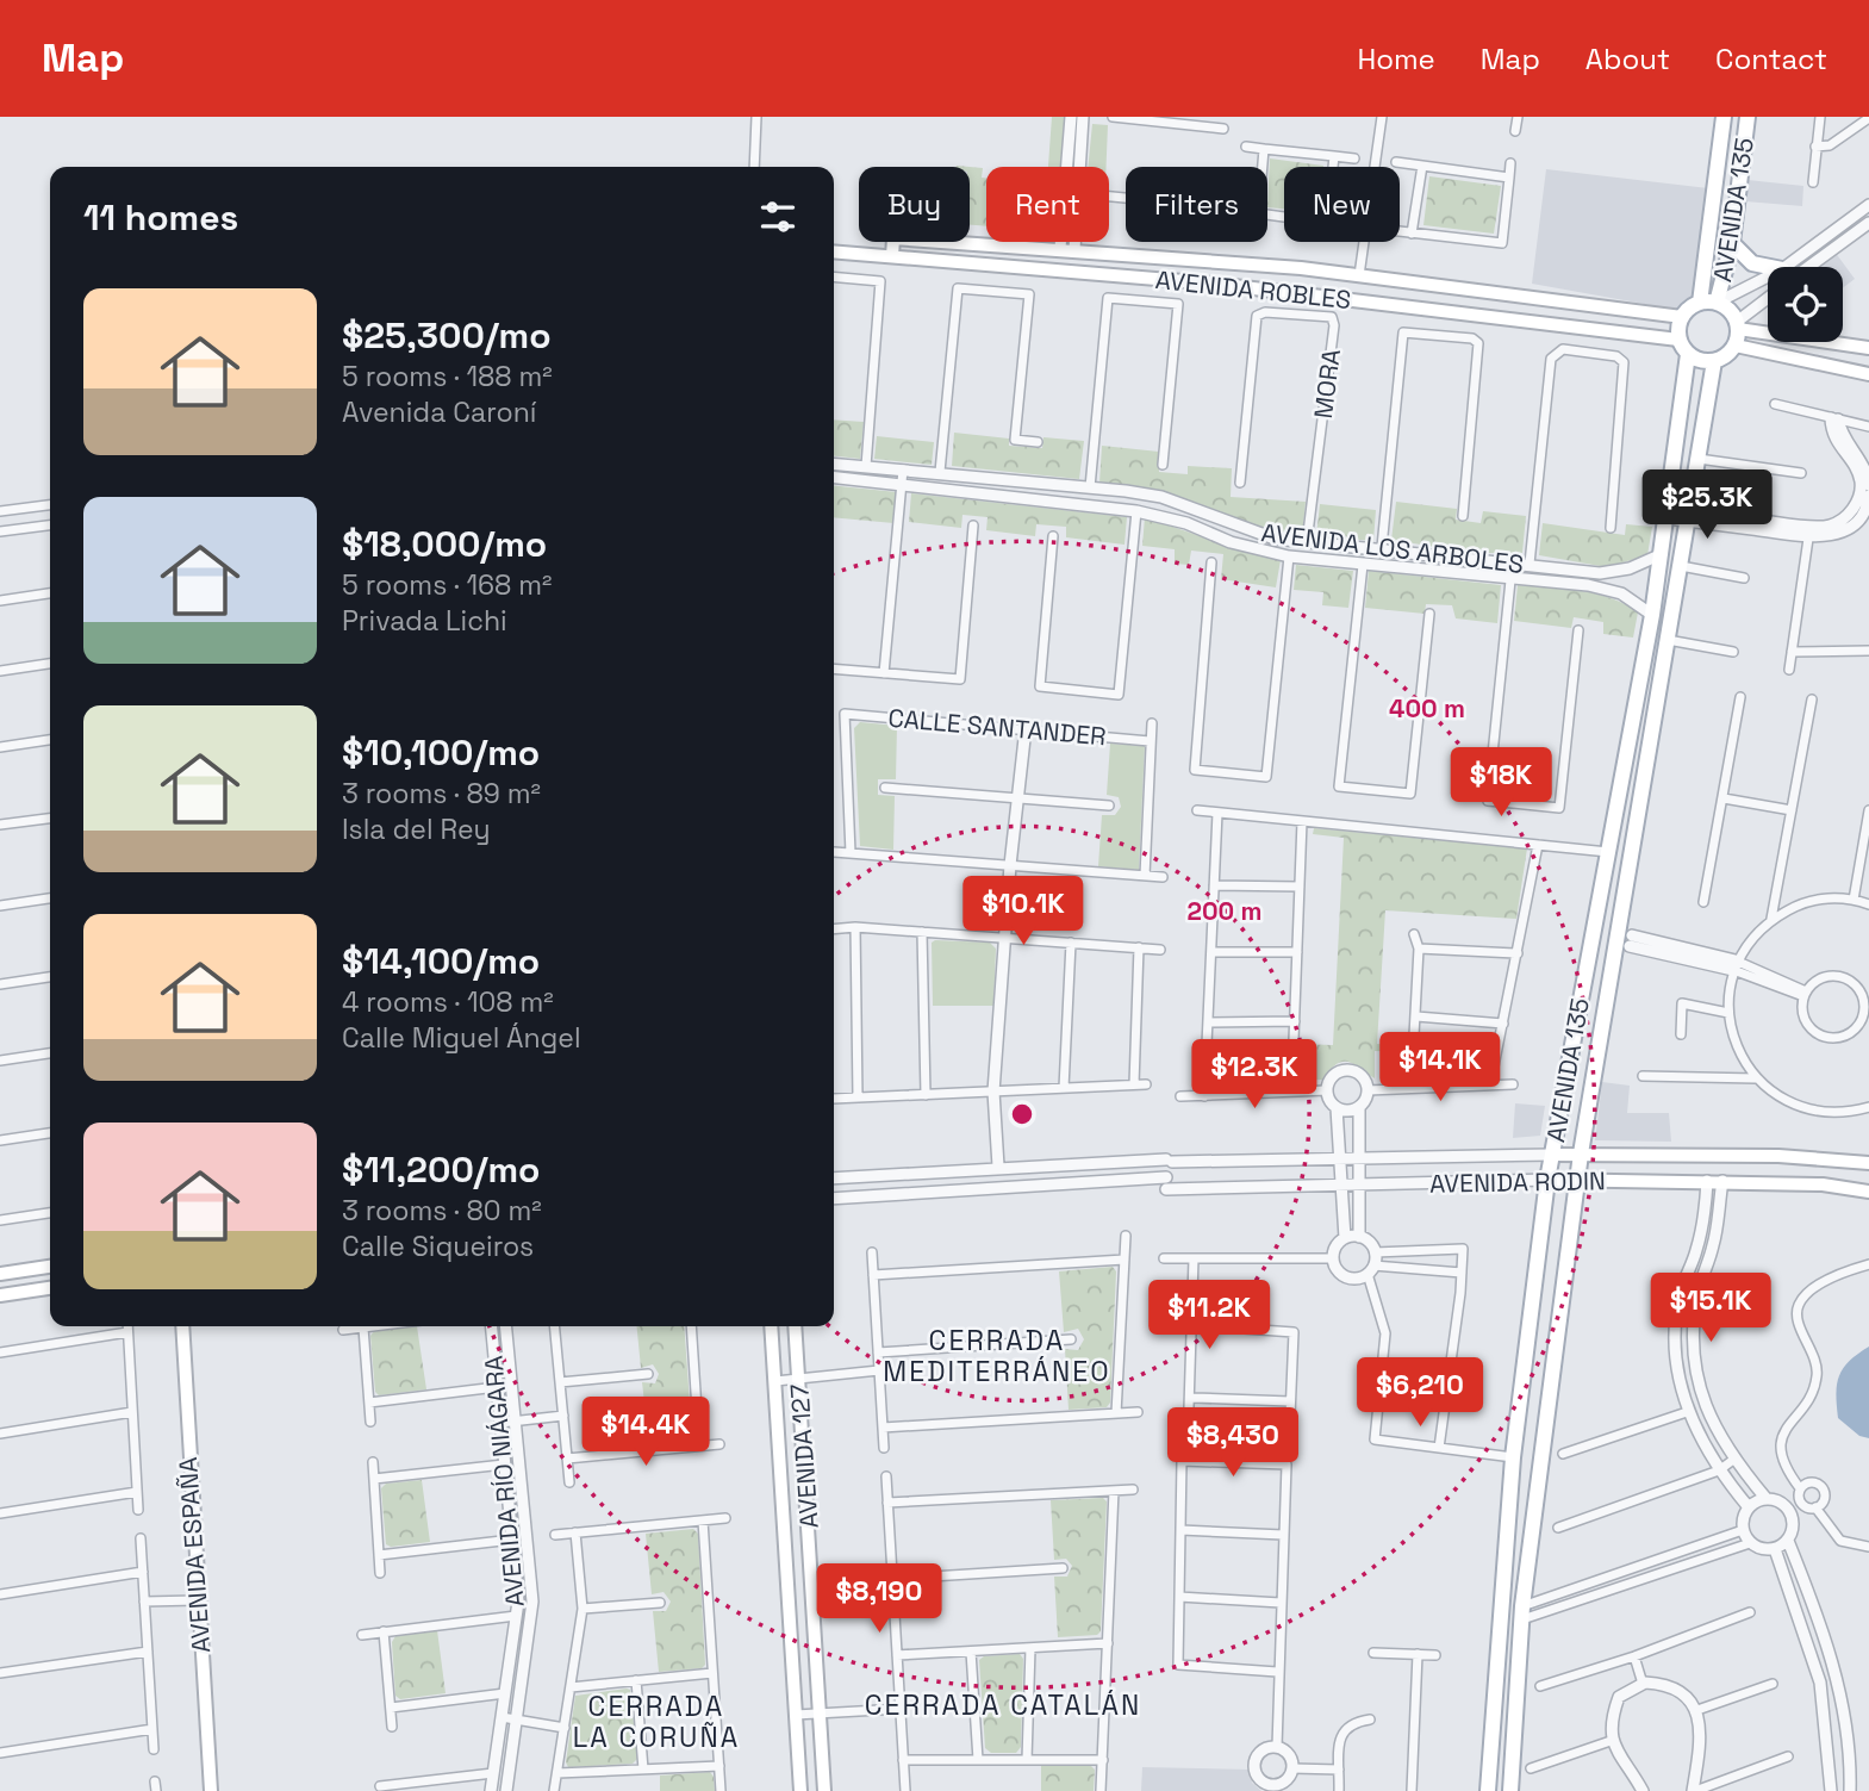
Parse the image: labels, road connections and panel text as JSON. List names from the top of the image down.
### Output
{
  "streets": {
    "main road": [
      "AVENIDA 135",
      "AVENIDA ROBLES",
      "AVENIDA RODIN",
      "AVENIDA 127",
      "AVENIDA ESPAÑA"
    ],
    "street": [
      "MORA",
      "AVENIDA LOS ARBOLES",
      "CALLE SANTANDER",
      "AVENIDA RÍO NIÁGARA"
    ]
  },
  "crossings": [
    ["AVENIDA 135", "AVENIDA ROBLES"],
    ["AVENIDA 135", "AVENIDA LOS ARBOLES"],
    ["AVENIDA 135", "AVENIDA RODIN"],
    ["MORA", "AVENIDA LOS ARBOLES"]
  ],
  "districts": ["CERRADA MEDITERRÁNEO", "CERRADA CATALÁN", "CERRADA LA CORUÑA"],
  "page": {
    "header": "Map",
    "nav": [
      "Home",
      "Map",
      "About",
      "Contact"
    ],
    "chip": [
      "Buy",
      "Rent",
      "Filters",
      "New"
    ],
    "heading": "11 homes",
    "list": [
      {
        "name": "$25,300/mo",
        "note": "5 rooms · 188 m² · Avenida Caroní"
      },
      {
        "name": "$18,000/mo",
        "note": "5 rooms · 168 m² · Privada Lichi"
      },
      {
        "name": "$10,100/mo",
        "note": "3 rooms · 89 m² · Isla del Rey"
      },
      {
        "name": "$14,100/mo",
        "note": "4 rooms · 108 m² · Calle Miguel Ángel"
      },
      {
        "name": "$11,200/mo",
        "note": "3 rooms · 80 m² · Calle Siqueiros"
      }
    ],
    "price": [
      "$25.3K",
      "$18K",
      "$10.1K",
      "$14.1K",
      "$12.3K",
      "$15.1K",
      "$11.2K",
      "$6,210",
      "$14.4K",
      "$8,430",
      "$8,190"
    ]
  },
  "rings": ["400 m", "200 m"]
}
